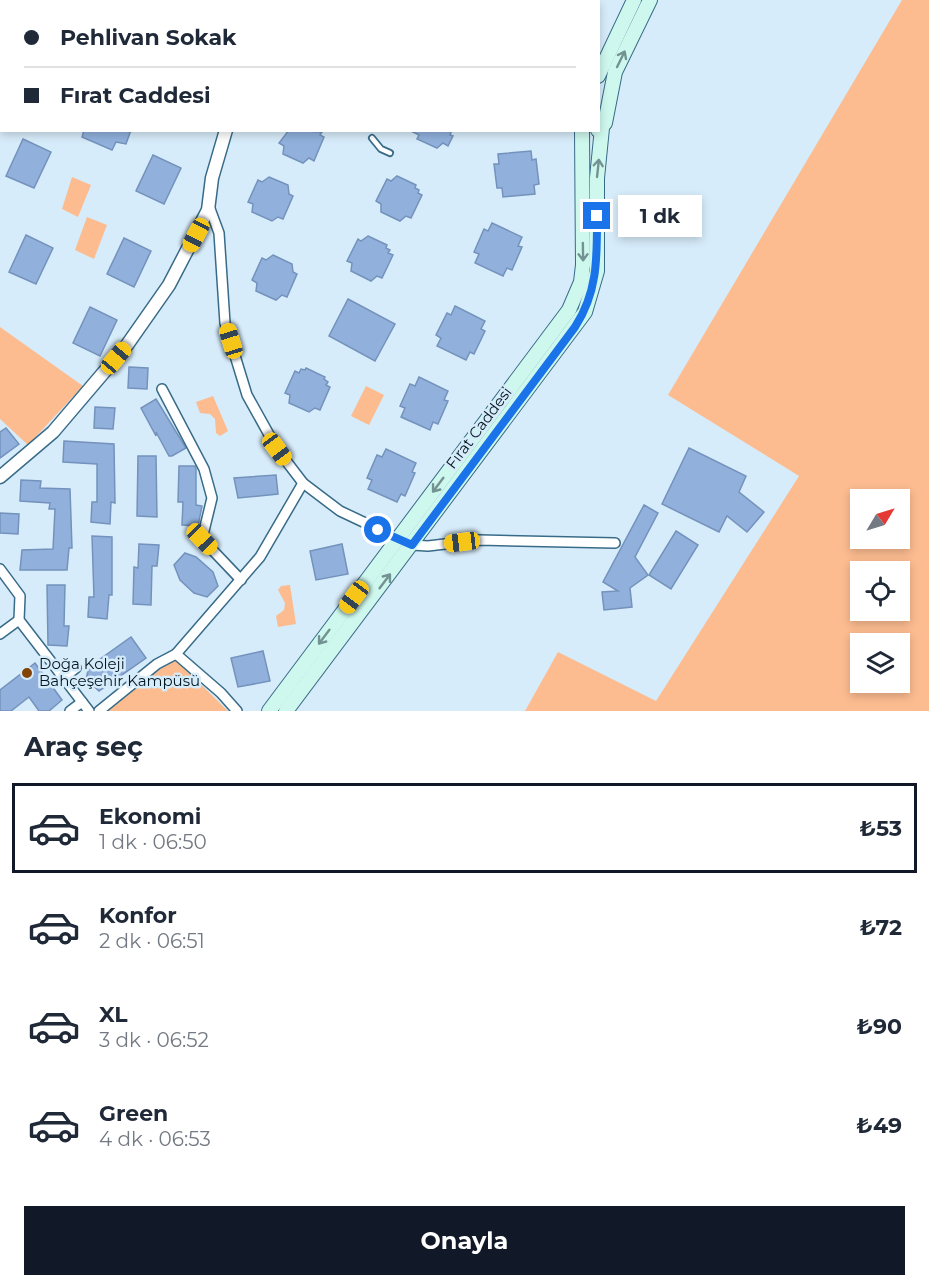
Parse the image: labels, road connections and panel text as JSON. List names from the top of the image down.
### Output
{
  "streets": {
    "main road": ["Fırat Caddesi"]
  },
  "places": ["Doğa Koleji Bahçeşehir Kampüsü"],
  "north": "top right",
  "page": {
    "banner": ["Pehlivan Sokak", "Fırat Caddesi"],
    "bubble": "1 dk",
    "heading": "Araç seç",
    "list": [
      {
        "name": "Ekonomi",
        "note": "1 dk · 06:50",
        "value": "₺53"
      },
      {
        "name": "Konfor",
        "note": "2 dk · 06:51",
        "value": "₺72"
      },
      {
        "name": "XL",
        "note": "3 dk · 06:52",
        "value": "₺90"
      },
      {
        "name": "Green",
        "note": "4 dk · 06:53",
        "value": "₺49"
      }
    ],
    "buttons": "Onayla"
  }
}
